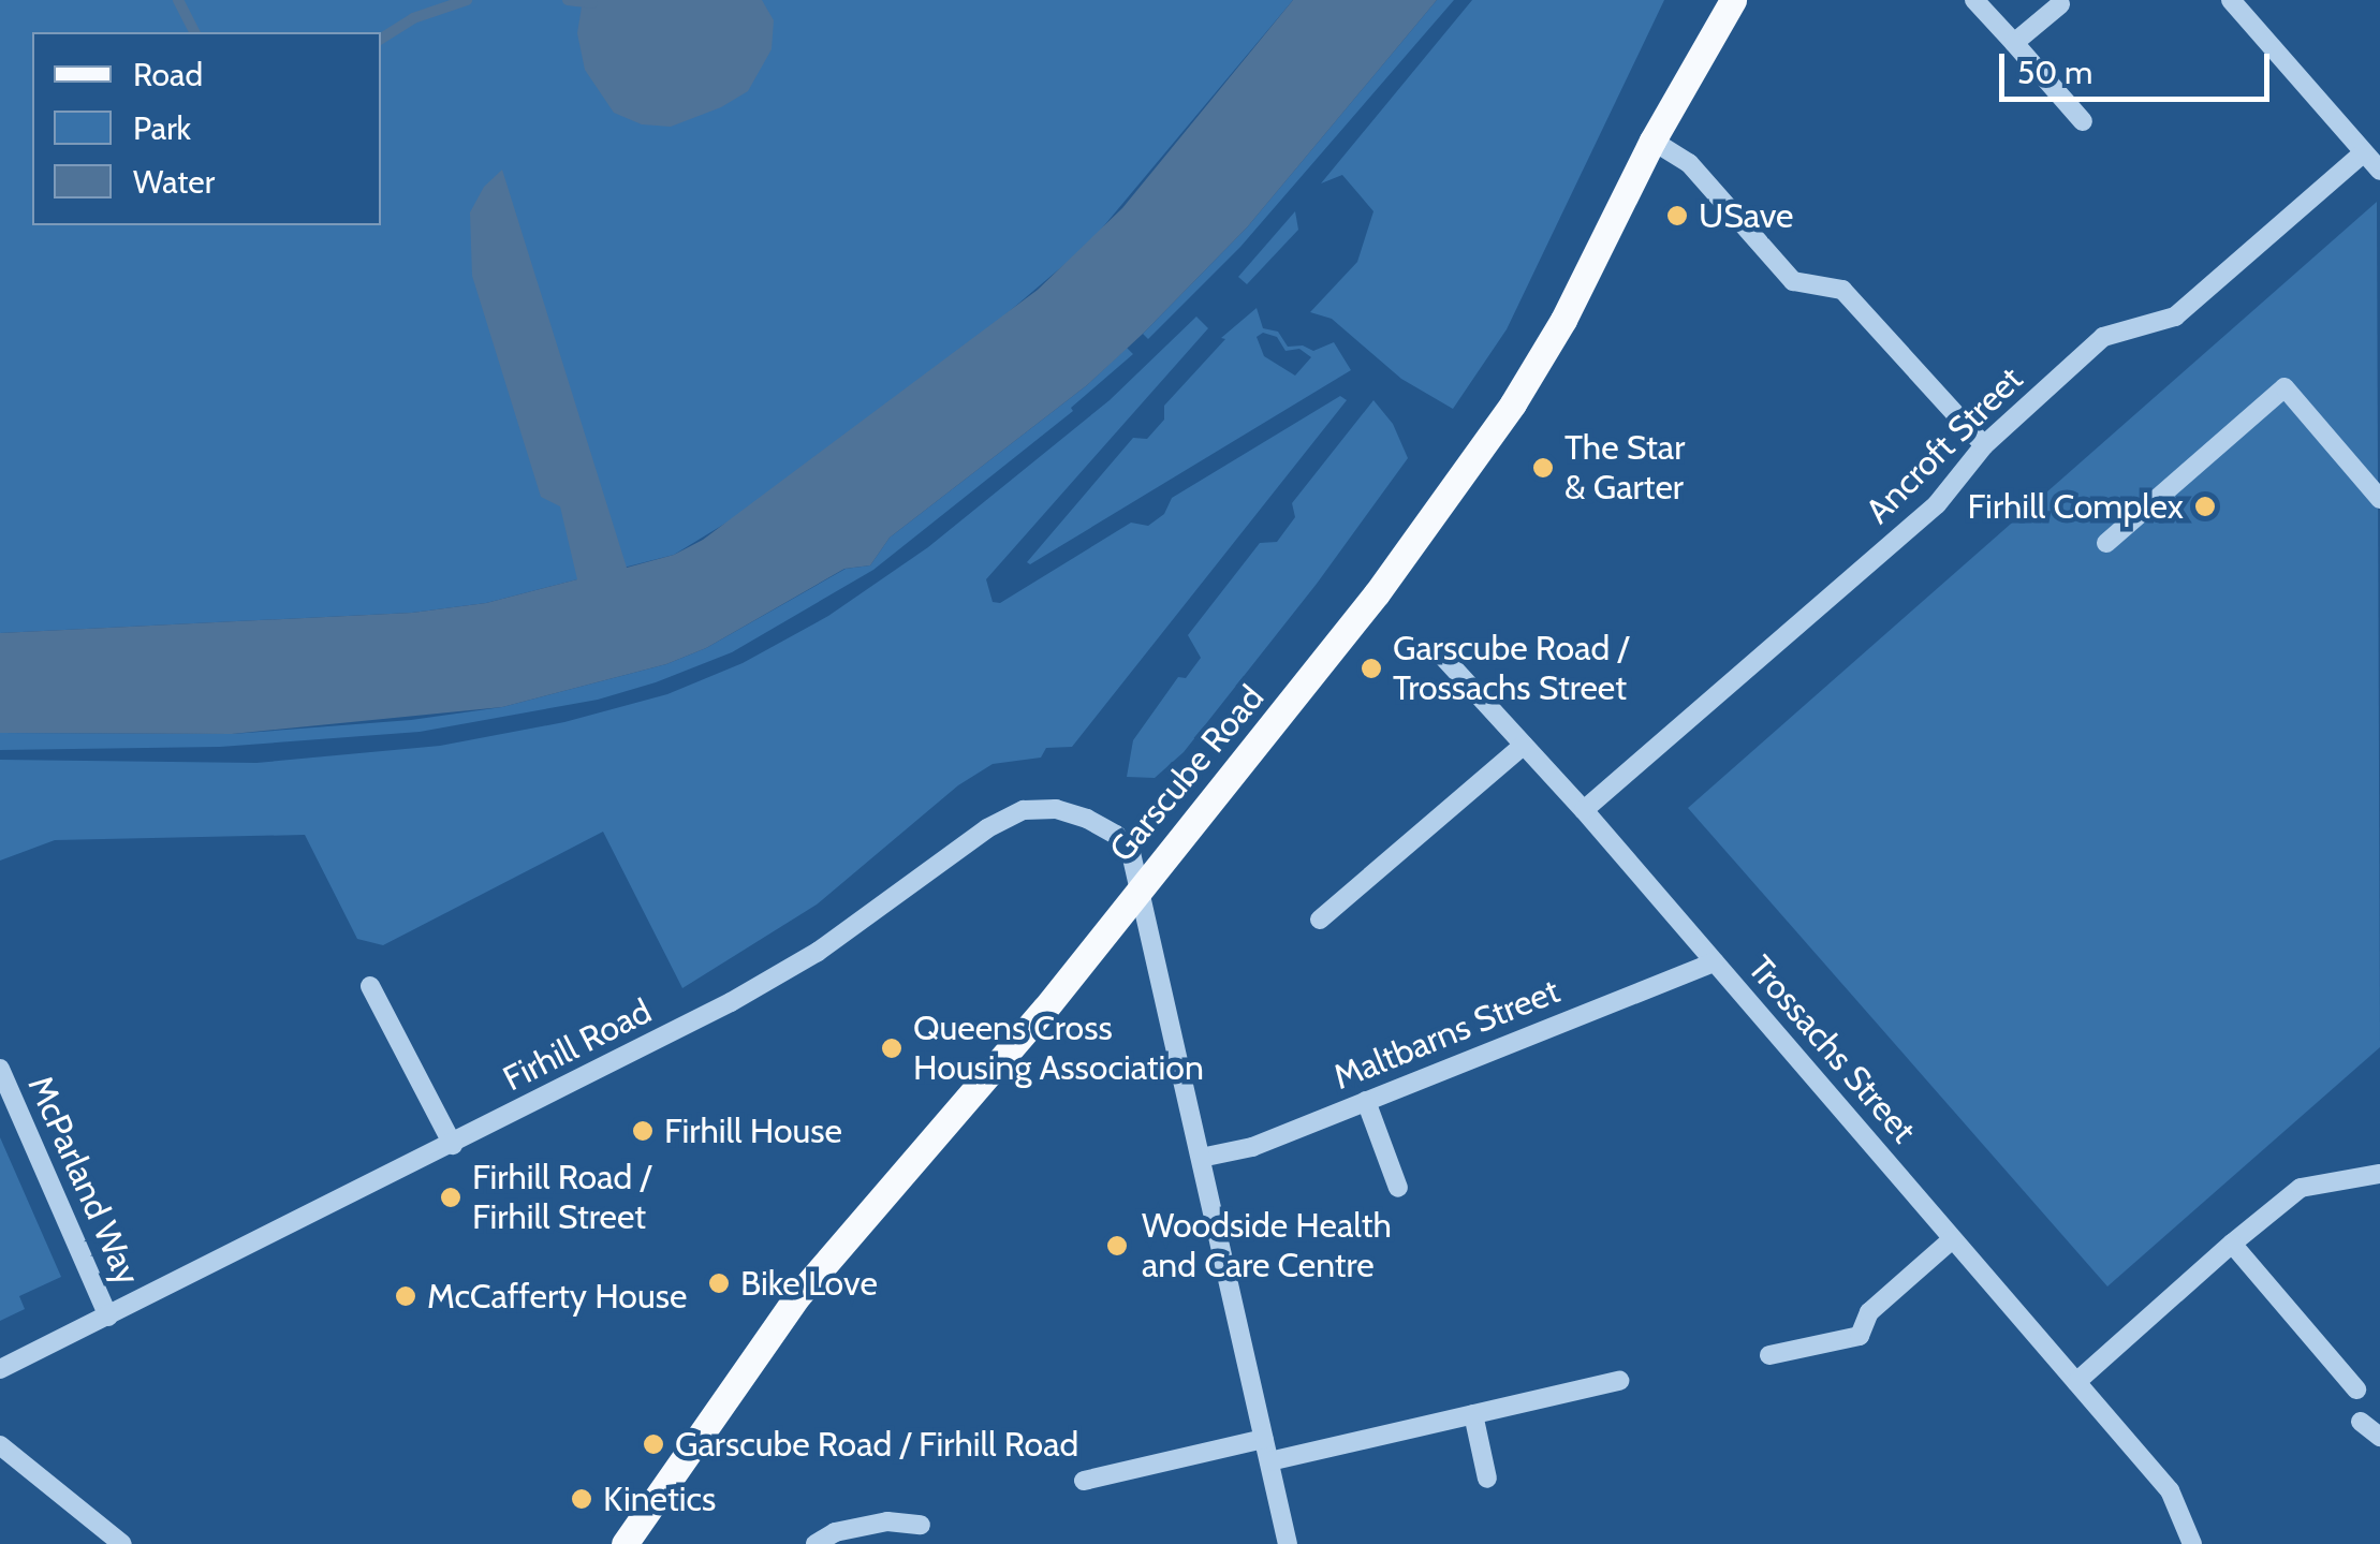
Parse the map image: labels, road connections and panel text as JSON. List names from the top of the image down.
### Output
{
  "streets": {
    "main road": ["Garscube Road"],
    "street": [
      "Ancroft Street",
      "Maltbarns Street",
      "Firhill Road",
      "Trossachs Street",
      "McParland Way"
    ]
  },
  "crossings": [
    ["Ancroft Street", "Trossachs Street"],
    ["Garscube Road", "Firhill Road"],
    ["Maltbarns Street", "Firhill Road"],
    ["Maltbarns Street", "Trossachs Street"],
    ["Firhill Road", "McParland Way"]
  ],
  "places": [
    "USave",
    "The Star & Garter",
    "Firhill Complex",
    "Garscube Road / Trossachs Street",
    "Queens Cross Housing Association",
    "Firhill House",
    "Firhill Road / Firhill Street",
    "Woodside Health and Care Centre",
    "Bike Love",
    "McCafferty House",
    "Garscube Road / Firhill Road",
    "Kinetics"
  ],
  "legend": ["Road", "Park", "Water"],
  "scale_bar": "50 m"
}
